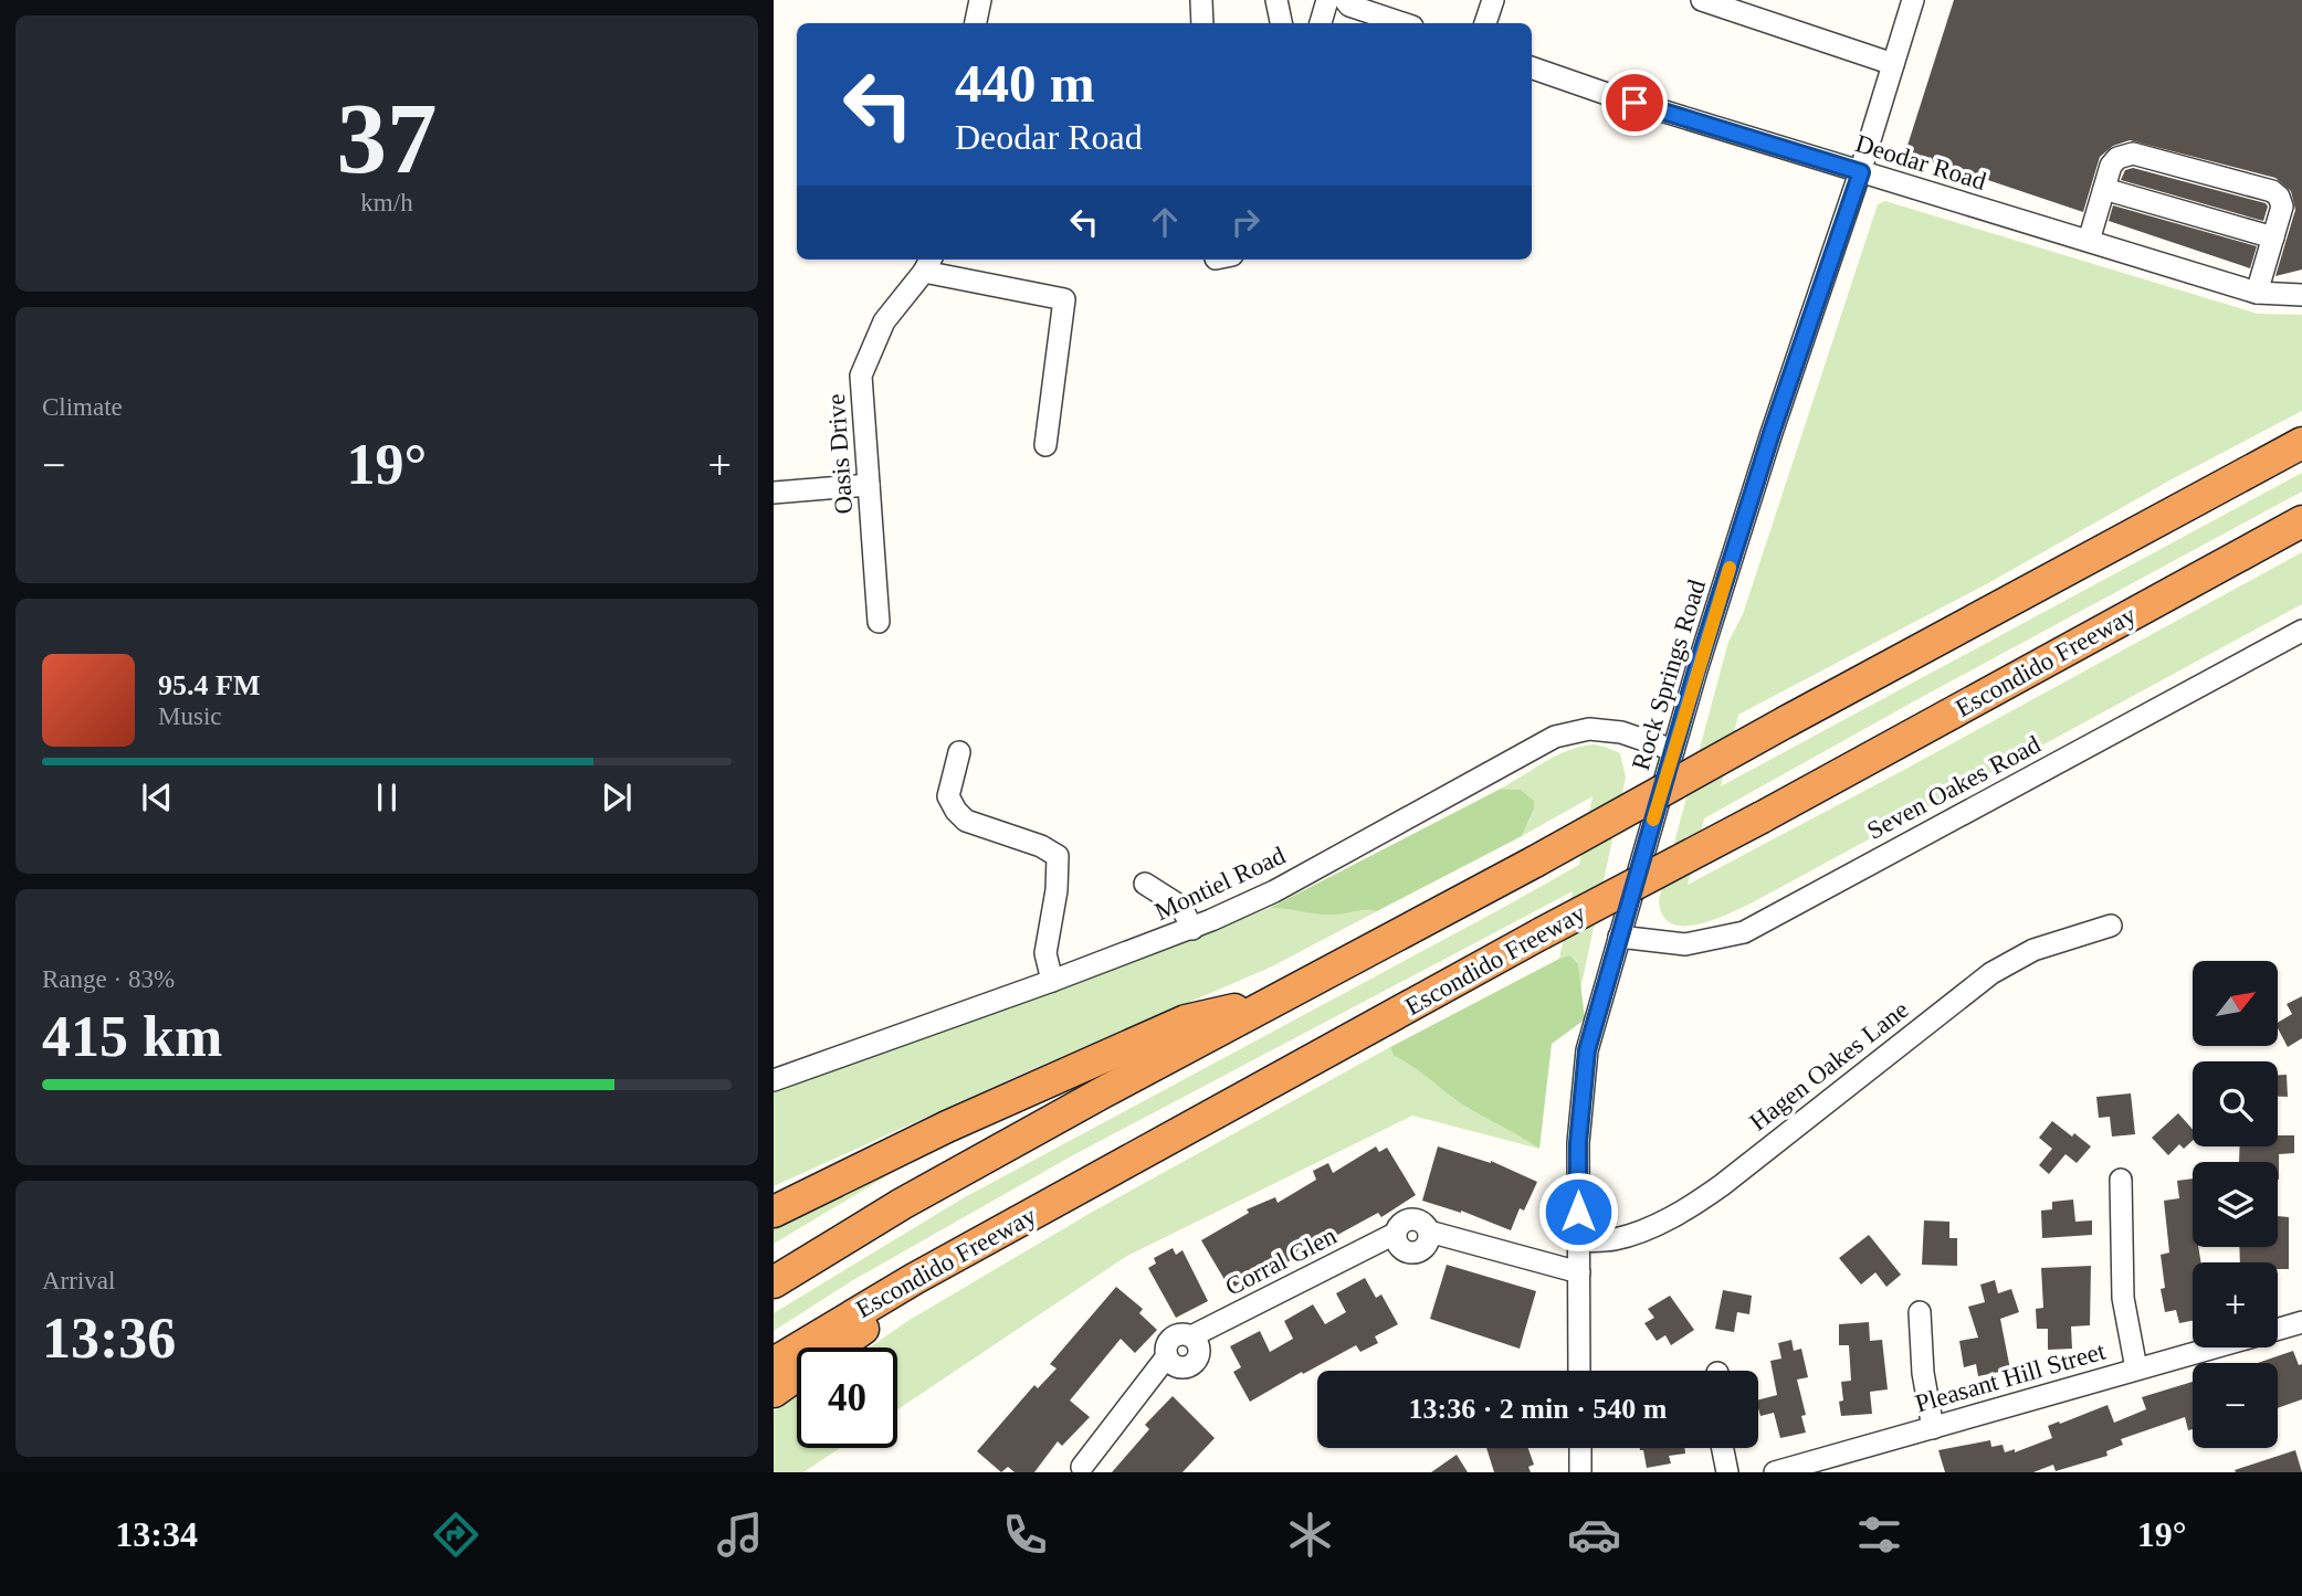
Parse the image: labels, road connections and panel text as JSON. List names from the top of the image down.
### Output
{
  "streets": {
    "highway": ["Escondido Freeway"],
    "street": [
      "Deodar Road",
      "Oasis Drive",
      "Rock Springs Road",
      "Seven Oakes Road",
      "Montiel Road",
      "Hagen Oakes Lane",
      "Corral Glen",
      "Pleasant Hill Street"
    ]
  },
  "crossings": [
    ["Deodar Road", "Rock Springs Road"],
    ["Rock Springs Road", "Seven Oakes Road"],
    ["Rock Springs Road", "Montiel Road"],
    ["Rock Springs Road", "Hagen Oakes Lane"],
    ["Rock Springs Road", "Corral Glen"]
  ],
  "north": "top right",
  "page": {
    "tile": [
      ["37", "km/h"],
      "Climate",
      ["Range · 83%", "415 km"],
      ["Arrival", "13:36"]
    ],
    "turn": ["440 m", "Deodar Road"],
    "heat": ["−", "19°", "+"],
    "song": ["95.4 FM", "Music"],
    "map_buttons": ["+", "−"],
    "limit": "40",
    "trip": "13:36 · 2 min · 540 m",
    "tabs": ["13:34", "19°"]
  }
}
